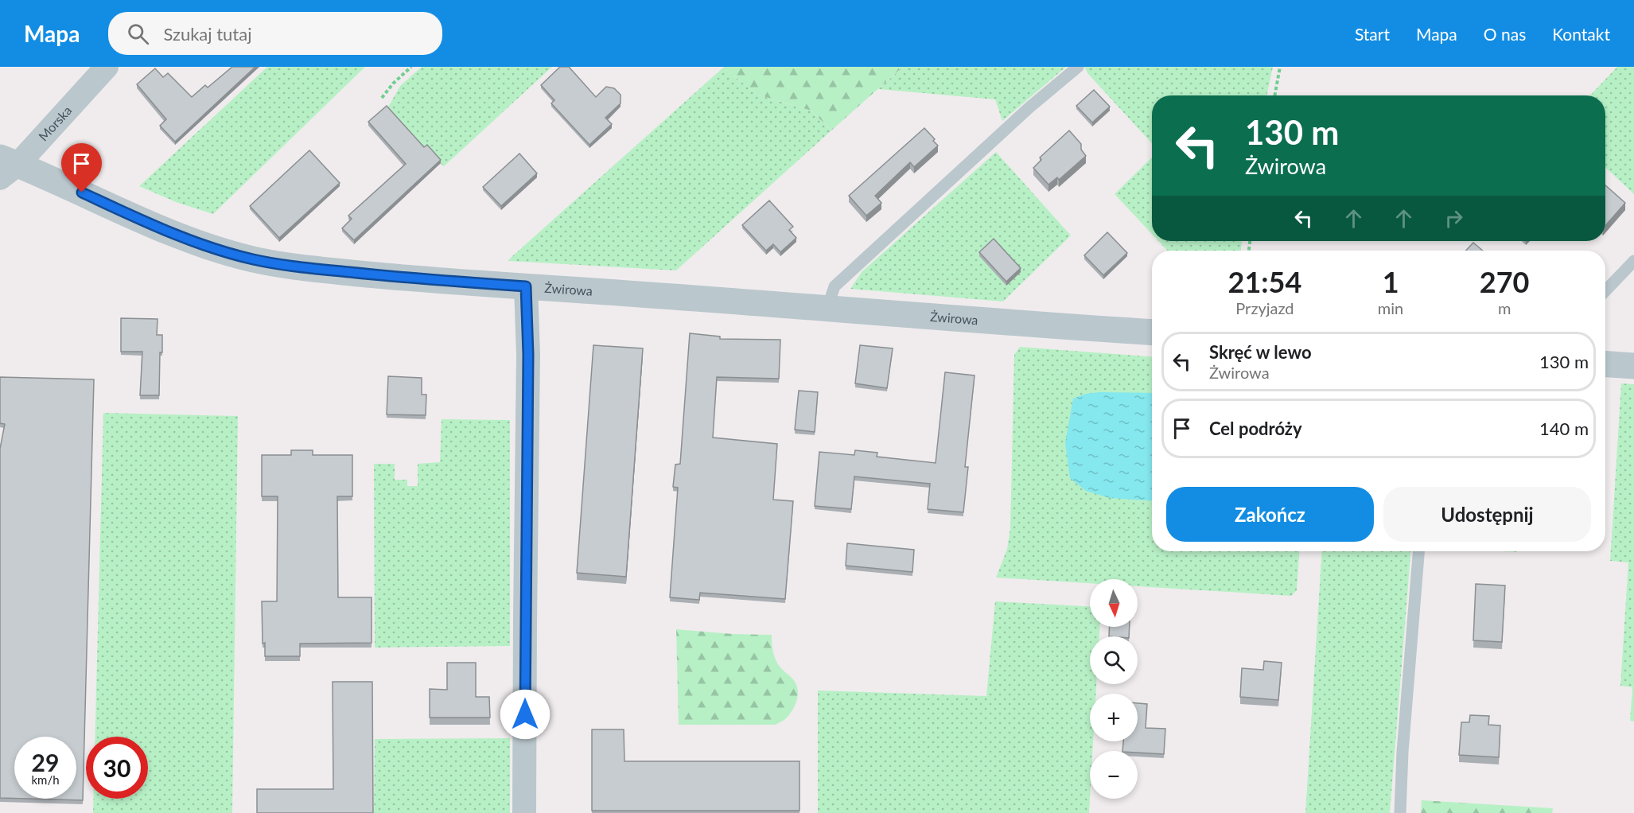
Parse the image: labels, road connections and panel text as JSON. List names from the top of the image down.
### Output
{
  "streets": {
    "street": ["Morska", "Żwirowa"]
  },
  "crossings": [
    ["Morska", "Żwirowa"]
  ],
  "north": "bottom",
  "page": {
    "header": "Mapa",
    "search": "Szukaj tutaj",
    "nav": [
      "Start",
      "Mapa",
      "O nas",
      "Kontakt"
    ],
    "turn": ["130 m", "Żwirowa"],
    "eta": [
      "21:54",
      "Przyjazd",
      "1",
      "min",
      "270",
      "m"
    ],
    "list": [
      {
        "name": "Skręć w lewo",
        "note": "Żwirowa",
        "value": "130 m"
      },
      {
        "name": "Cel podróży",
        "value": "140 m"
      }
    ],
    "buttons": ["Zakończ", "Udostępnij"],
    "map_buttons": ["+", "−"],
    "speed": "29 km/h",
    "limit": "30"
  }
}
